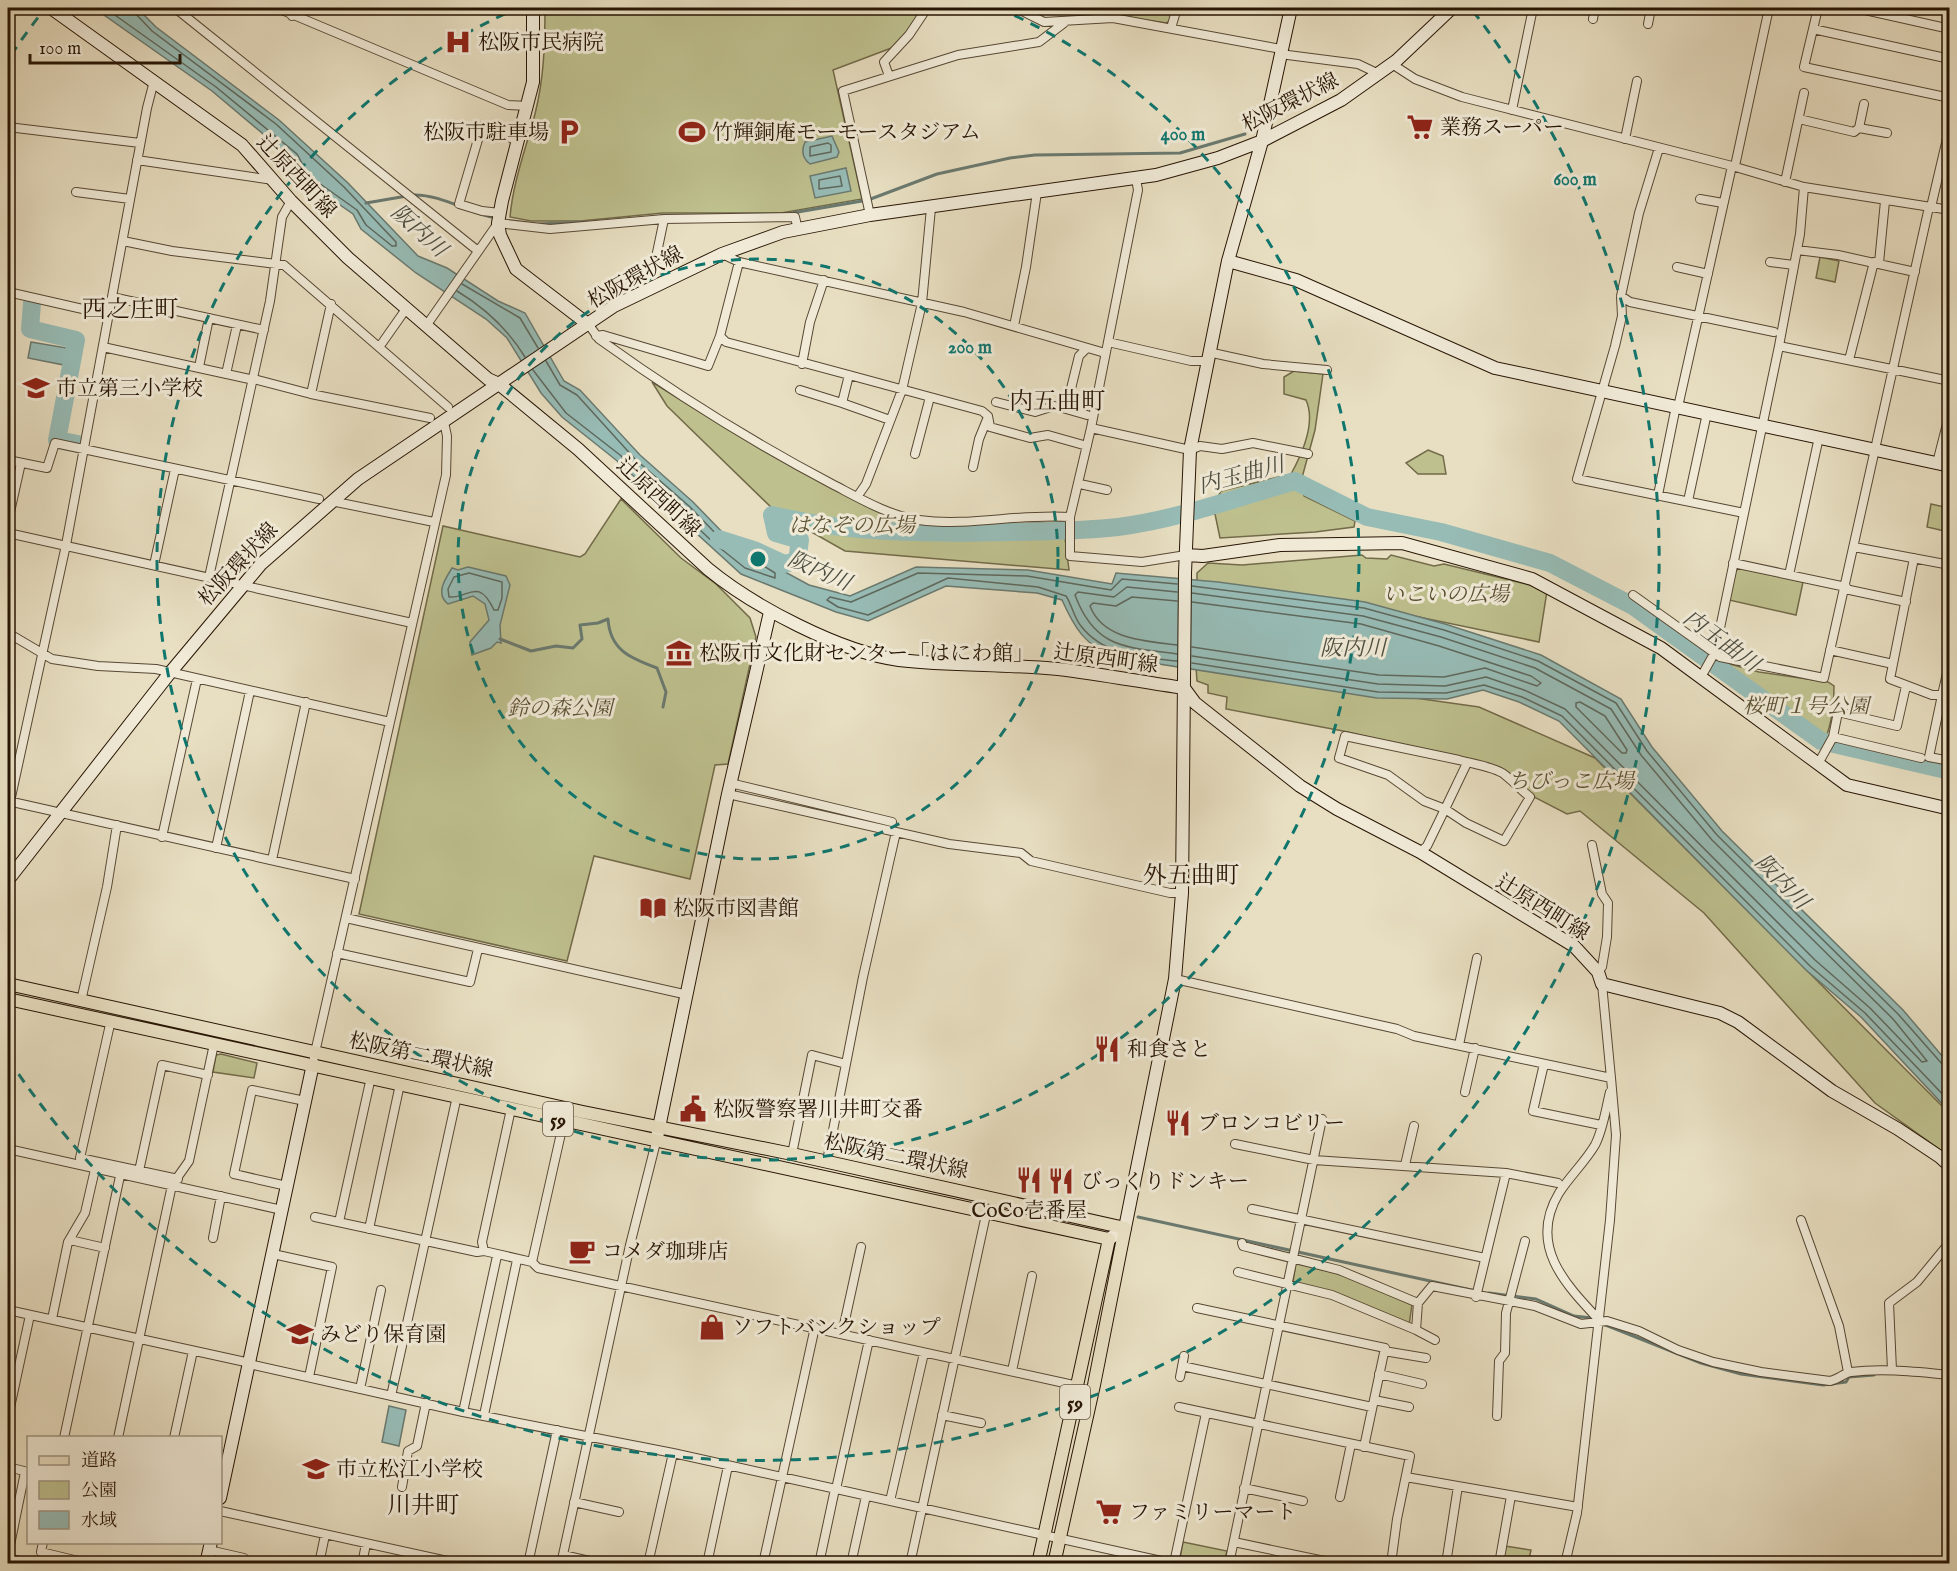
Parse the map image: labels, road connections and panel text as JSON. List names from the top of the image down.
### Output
{
  "streets": {
    "main road": ["松阪第二環状線", "59"],
    "street": ["松阪環状線", "辻原西町線"]
  },
  "crossings": [
    ["松阪環状線", "辻原西町線"],
    ["松阪第二環状線", "59"]
  ],
  "districts": [
    "西之庄町",
    "内五曲町",
    "外五曲町",
    "川井町"
  ],
  "water": ["阪内川", "内玉曲川"],
  "parks": [
    "はなぞの広場",
    "いこいの広場",
    "桜町１号公園",
    "鈴の森公園",
    "ちびっこ広場"
  ],
  "places": {
    "hospital": ["松阪市民病院"],
    "supermarket": ["業務スーパー", "ファミリーマート"],
    "parking": ["松阪市駐車場"],
    "sports": ["竹輝銅庵モーモースタジアム"],
    "school or university": ["市立第三小学校", "みどり保育園", "市立松江小学校"],
    "museum": ["松阪市文化財センター「はにわ館」"],
    "library": ["松阪市図書館"],
    "restaurant": [
      "和食さと",
      "ブロンコビリー",
      "CoCo壱番屋",
      "びっくりドンキー"
    ],
    "public building": ["松阪警察署川井町交番"],
    "cafe": ["コメダ珈琲店"],
    "shop": ["ソフトバンクショップ"]
  },
  "legend": ["道路", "公園", "水域"],
  "scale_bar": "100 m",
  "rings": ["400 m", "600 m", "200 m"]
}
